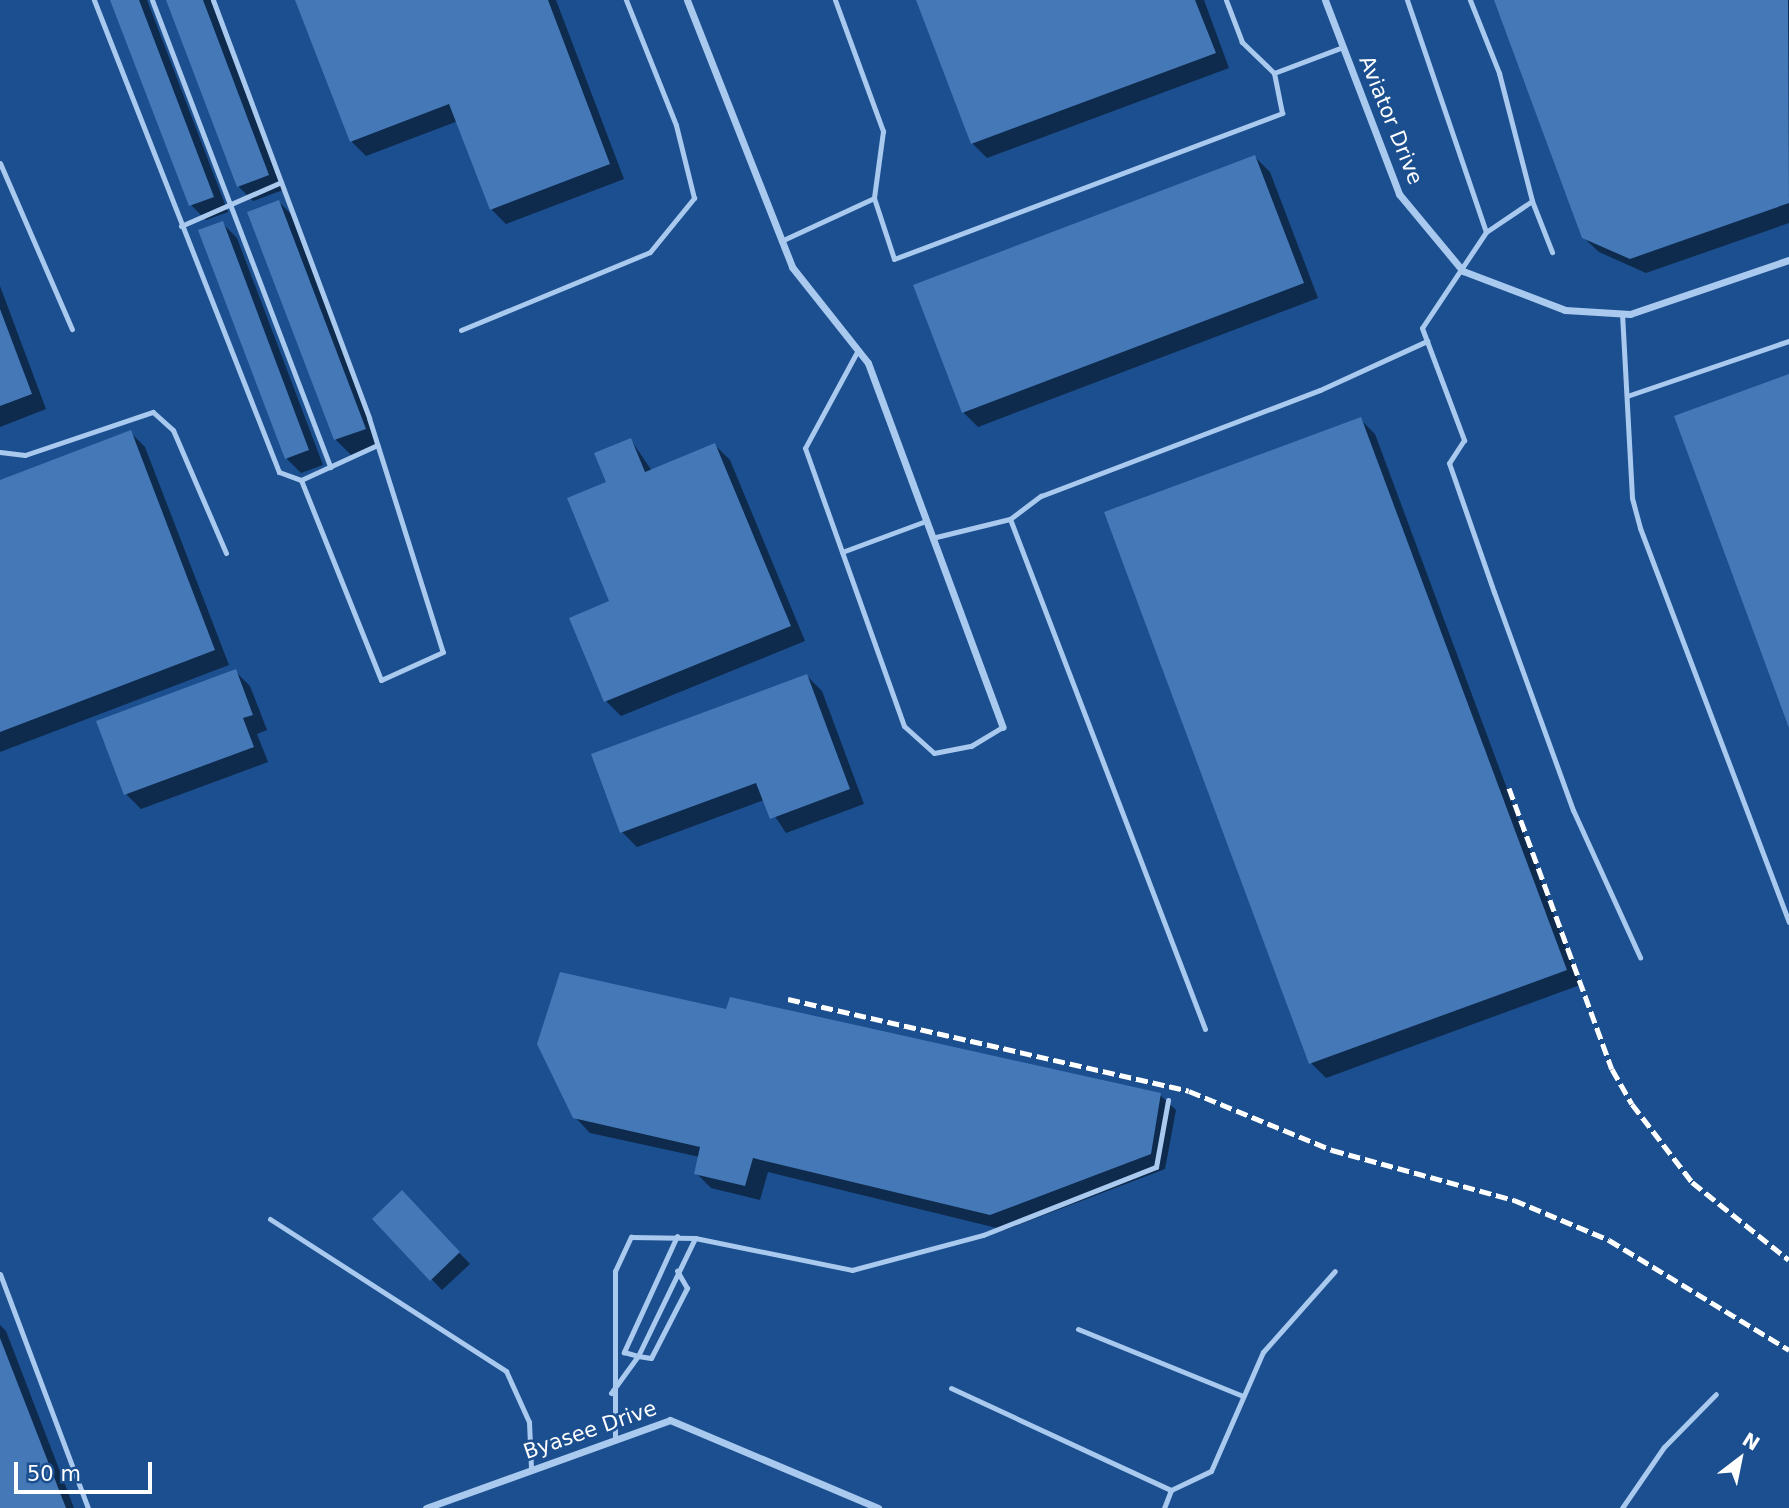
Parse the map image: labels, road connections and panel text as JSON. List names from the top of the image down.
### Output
{
  "streets": {
    "street": ["Aviator Drive", "Byasee Drive"]
  },
  "scale_bar": "50 m",
  "north": "top right"
}
